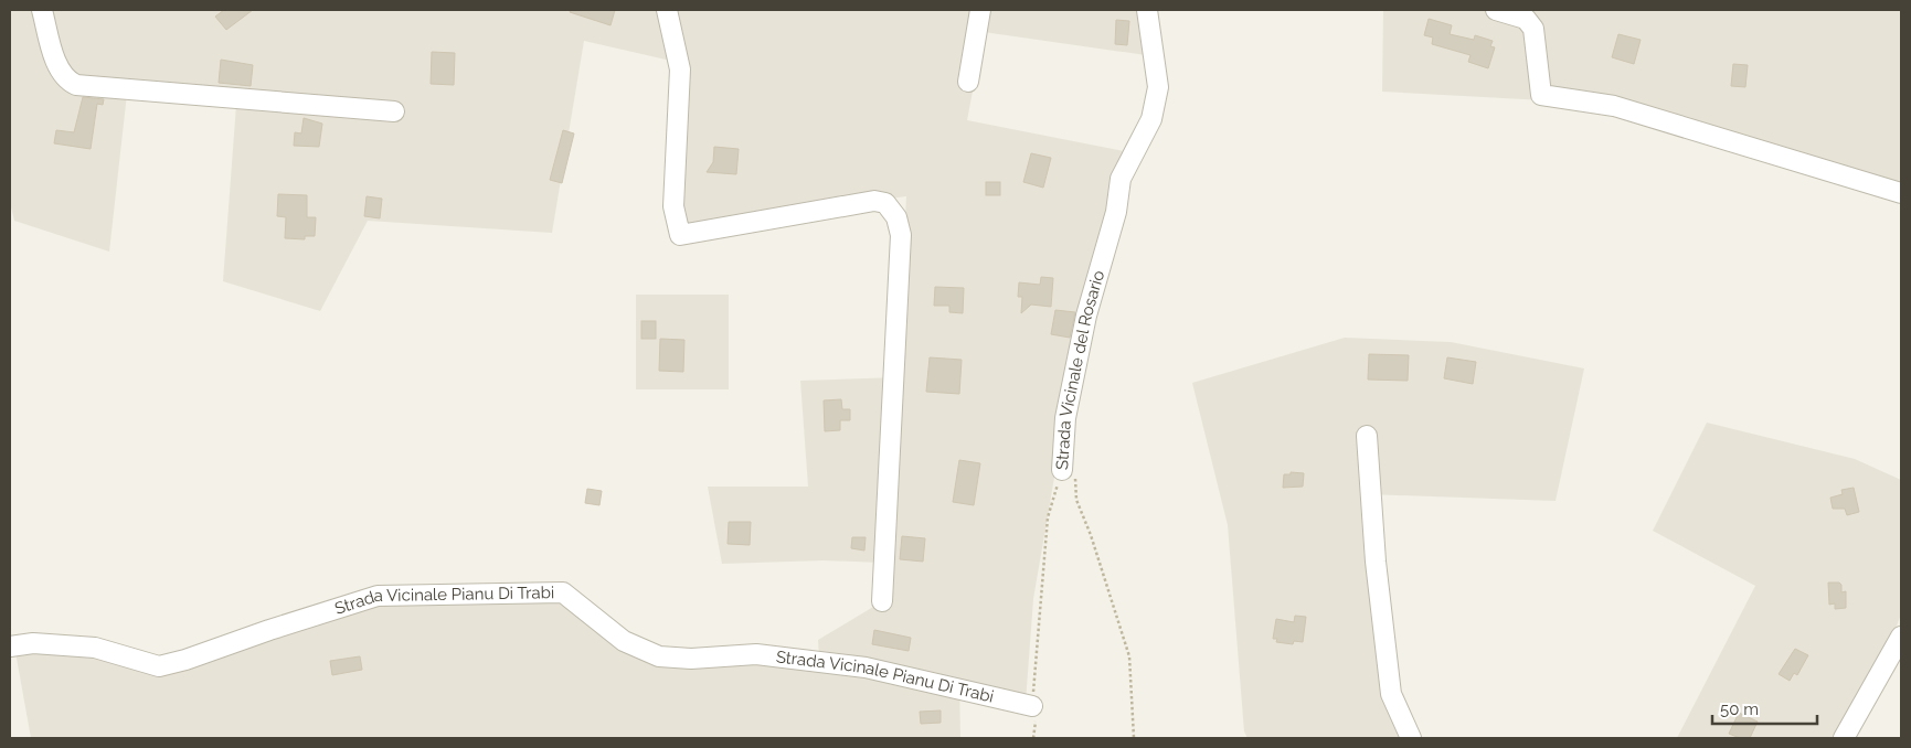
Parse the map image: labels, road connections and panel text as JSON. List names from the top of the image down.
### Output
{
  "streets": {
    "street": ["Strada Vicinale del Rosario", "Strada Vicinale Pianu Di Trabi"]
  },
  "crossings": [
    ["Strada Vicinale del Rosario", "Strada Vicinale Pianu Di Trabi"]
  ],
  "scale_bar": "50 m"
}
